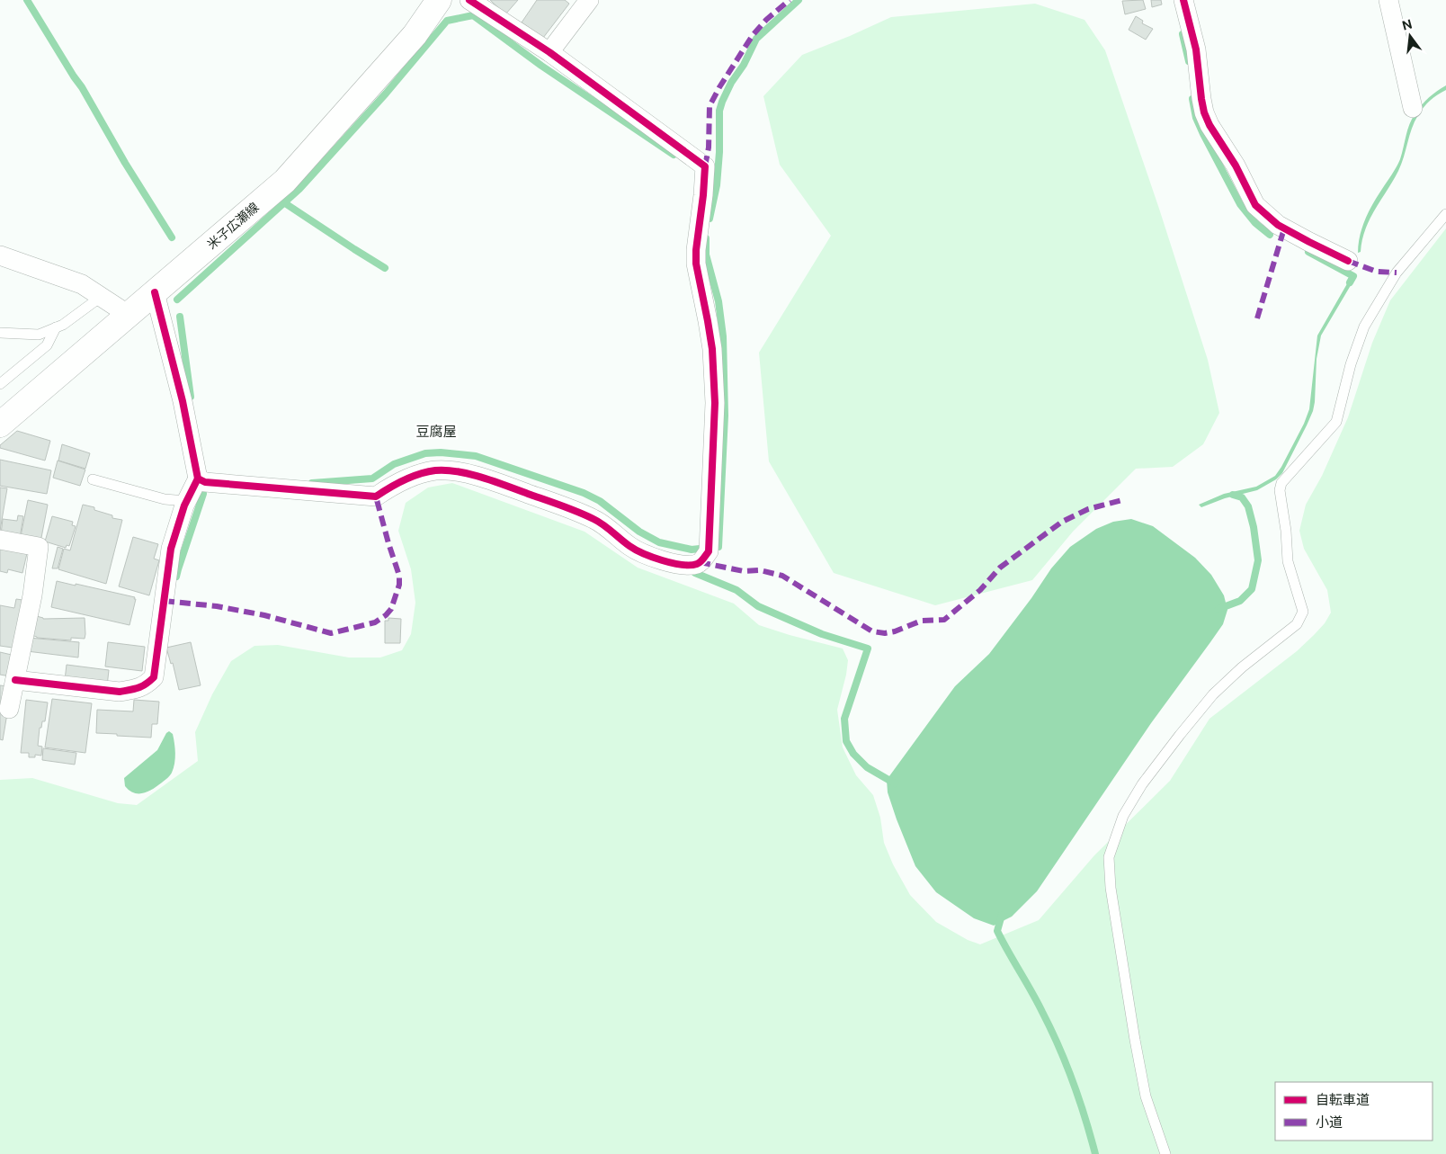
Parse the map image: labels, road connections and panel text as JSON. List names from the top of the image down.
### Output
{
  "streets": {
    "main road": ["米子広瀬線"]
  },
  "districts": ["豆腐屋"],
  "legend": ["自転車道", "小道"],
  "north": "top"
}
